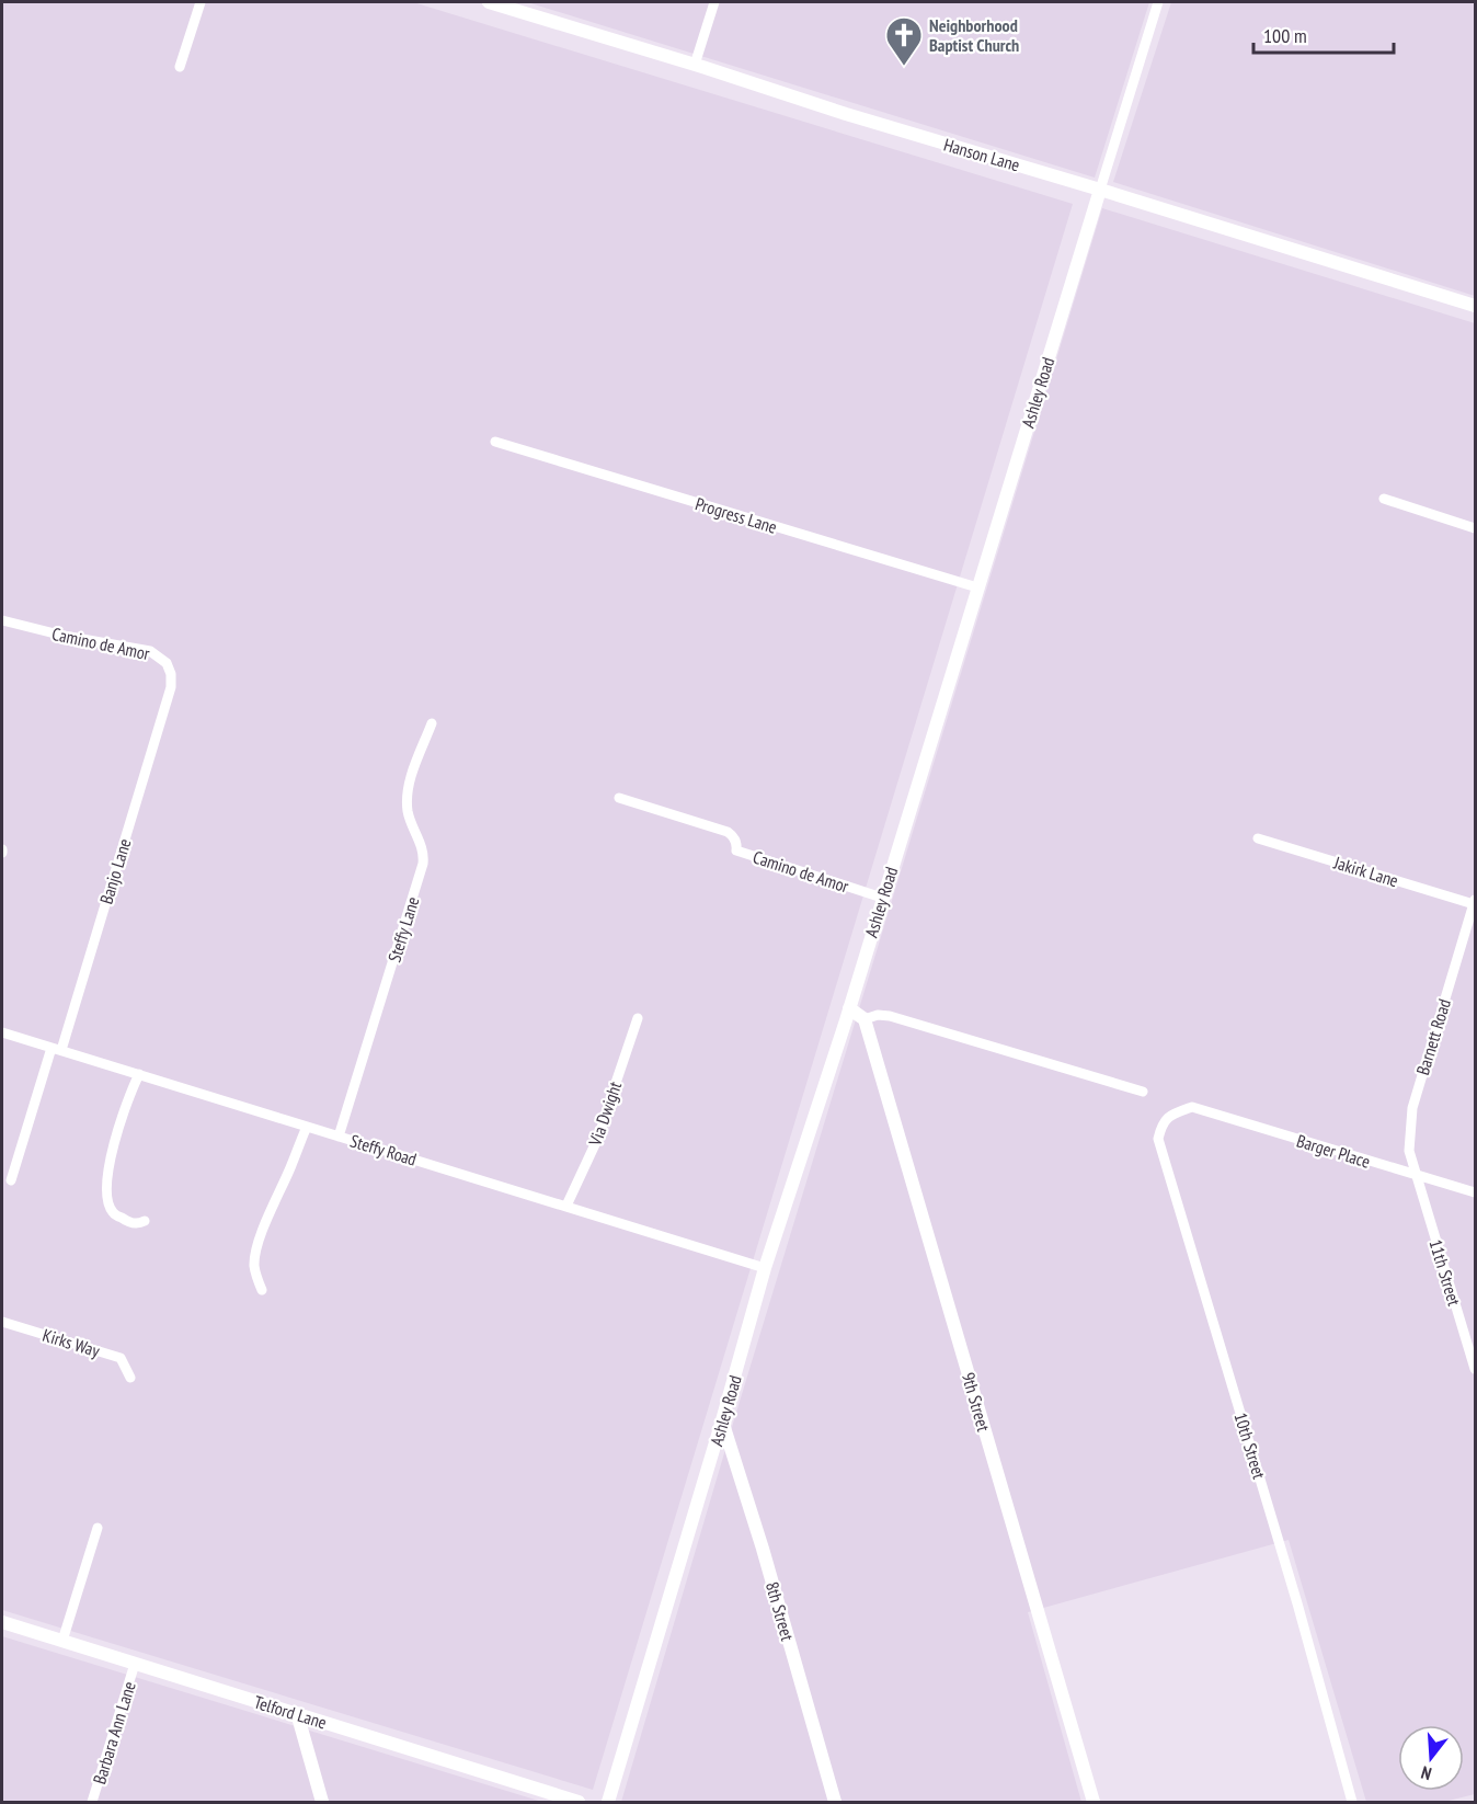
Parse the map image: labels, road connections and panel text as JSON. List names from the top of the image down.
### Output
{
  "streets": {
    "street": [
      "Hanson Lane",
      "Ashley Road",
      "Progress Lane",
      "Camino de Amor",
      "Banjo Lane",
      "Jakirk Lane",
      "Steffy Lane",
      "Barnett Road",
      "Via Dwight",
      "Steffy Road",
      "Barger Place",
      "11th Street",
      "Kirks Way",
      "9th Street",
      "10th Street",
      "8th Street",
      "Telford Lane",
      "Barbara Ann Lane"
    ]
  },
  "crossings": [
    ["Hanson Lane", "Ashley Road"],
    ["Ashley Road", "Progress Lane"],
    ["Ashley Road", "Camino de Amor"],
    ["Ashley Road", "Steffy Road"],
    ["Ashley Road", "8th Street"],
    ["Camino de Amor", "Banjo Lane"],
    ["Banjo Lane", "Steffy Road"],
    ["Jakirk Lane", "Barnett Road"],
    ["Steffy Lane", "Steffy Road"],
    ["Barnett Road", "Barger Place"],
    ["Barnett Road", "11th Street"],
    ["Via Dwight", "Steffy Road"],
    ["Barger Place", "11th Street"],
    ["Barger Place", "10th Street"],
    ["Telford Lane", "Barbara Ann Lane"]
  ],
  "places": {
    "church": ["Neighborhood Baptist Church"]
  },
  "scale_bar": "100 m",
  "north": "bottom"
}
